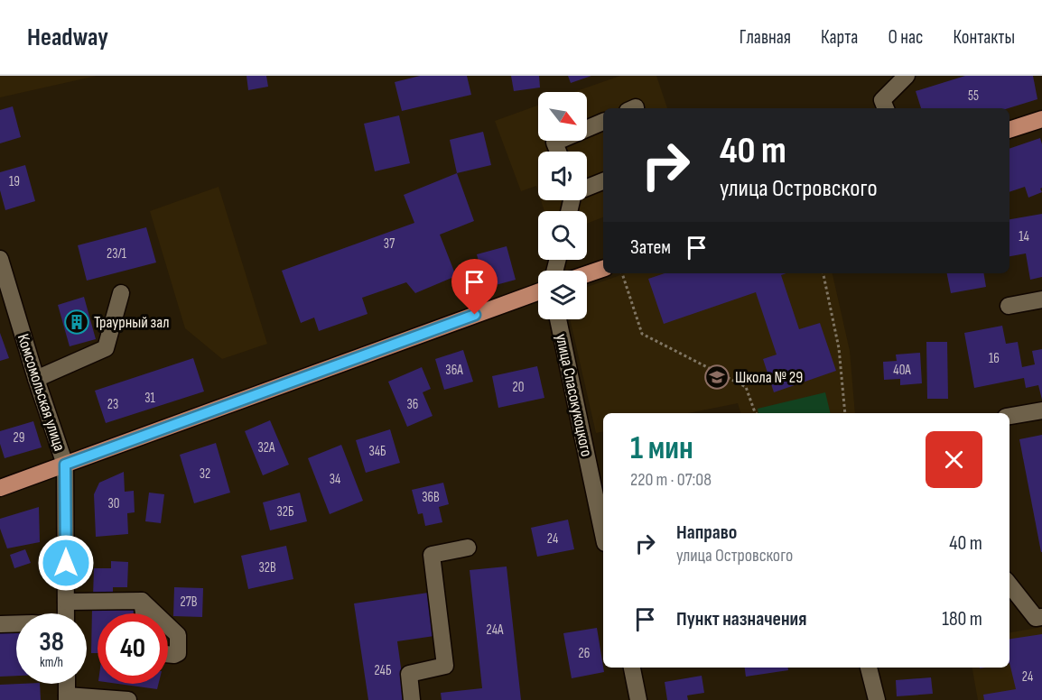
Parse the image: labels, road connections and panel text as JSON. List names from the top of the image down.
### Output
{
  "streets": {
    "street": ["Комсомольская улица", "улица Спасокукоцкого"]
  },
  "places": {
    "building": ["Траурный зал"],
    "school or university": ["Школа № 29"]
  },
  "house_numbers": [
    "55",
    "19",
    "14",
    "37",
    "23/1",
    "16",
    "36А",
    "40А",
    "20",
    "31",
    "23",
    "36",
    "29",
    "32А",
    "34Б",
    "32",
    "34",
    "36В",
    "30",
    "32Б",
    "24",
    "32В",
    "27В",
    "24А",
    "26",
    "24Б",
    "24"
  ],
  "north": "bottom right",
  "page": {
    "header": "Headway",
    "nav": [
      "Главная",
      "Карта",
      "О нас",
      "Контакты"
    ],
    "turn": ["40 m", "улица Островского"],
    "then": "Затем",
    "heading": ["1 мин", "220 m · 07:08"],
    "list": [
      {
        "name": "Направо",
        "note": "улица Островского",
        "value": "40 m"
      },
      {
        "name": "Пункт назначения",
        "value": "180 m"
      }
    ],
    "speed": "38 km/h",
    "limit": "40"
  }
}
